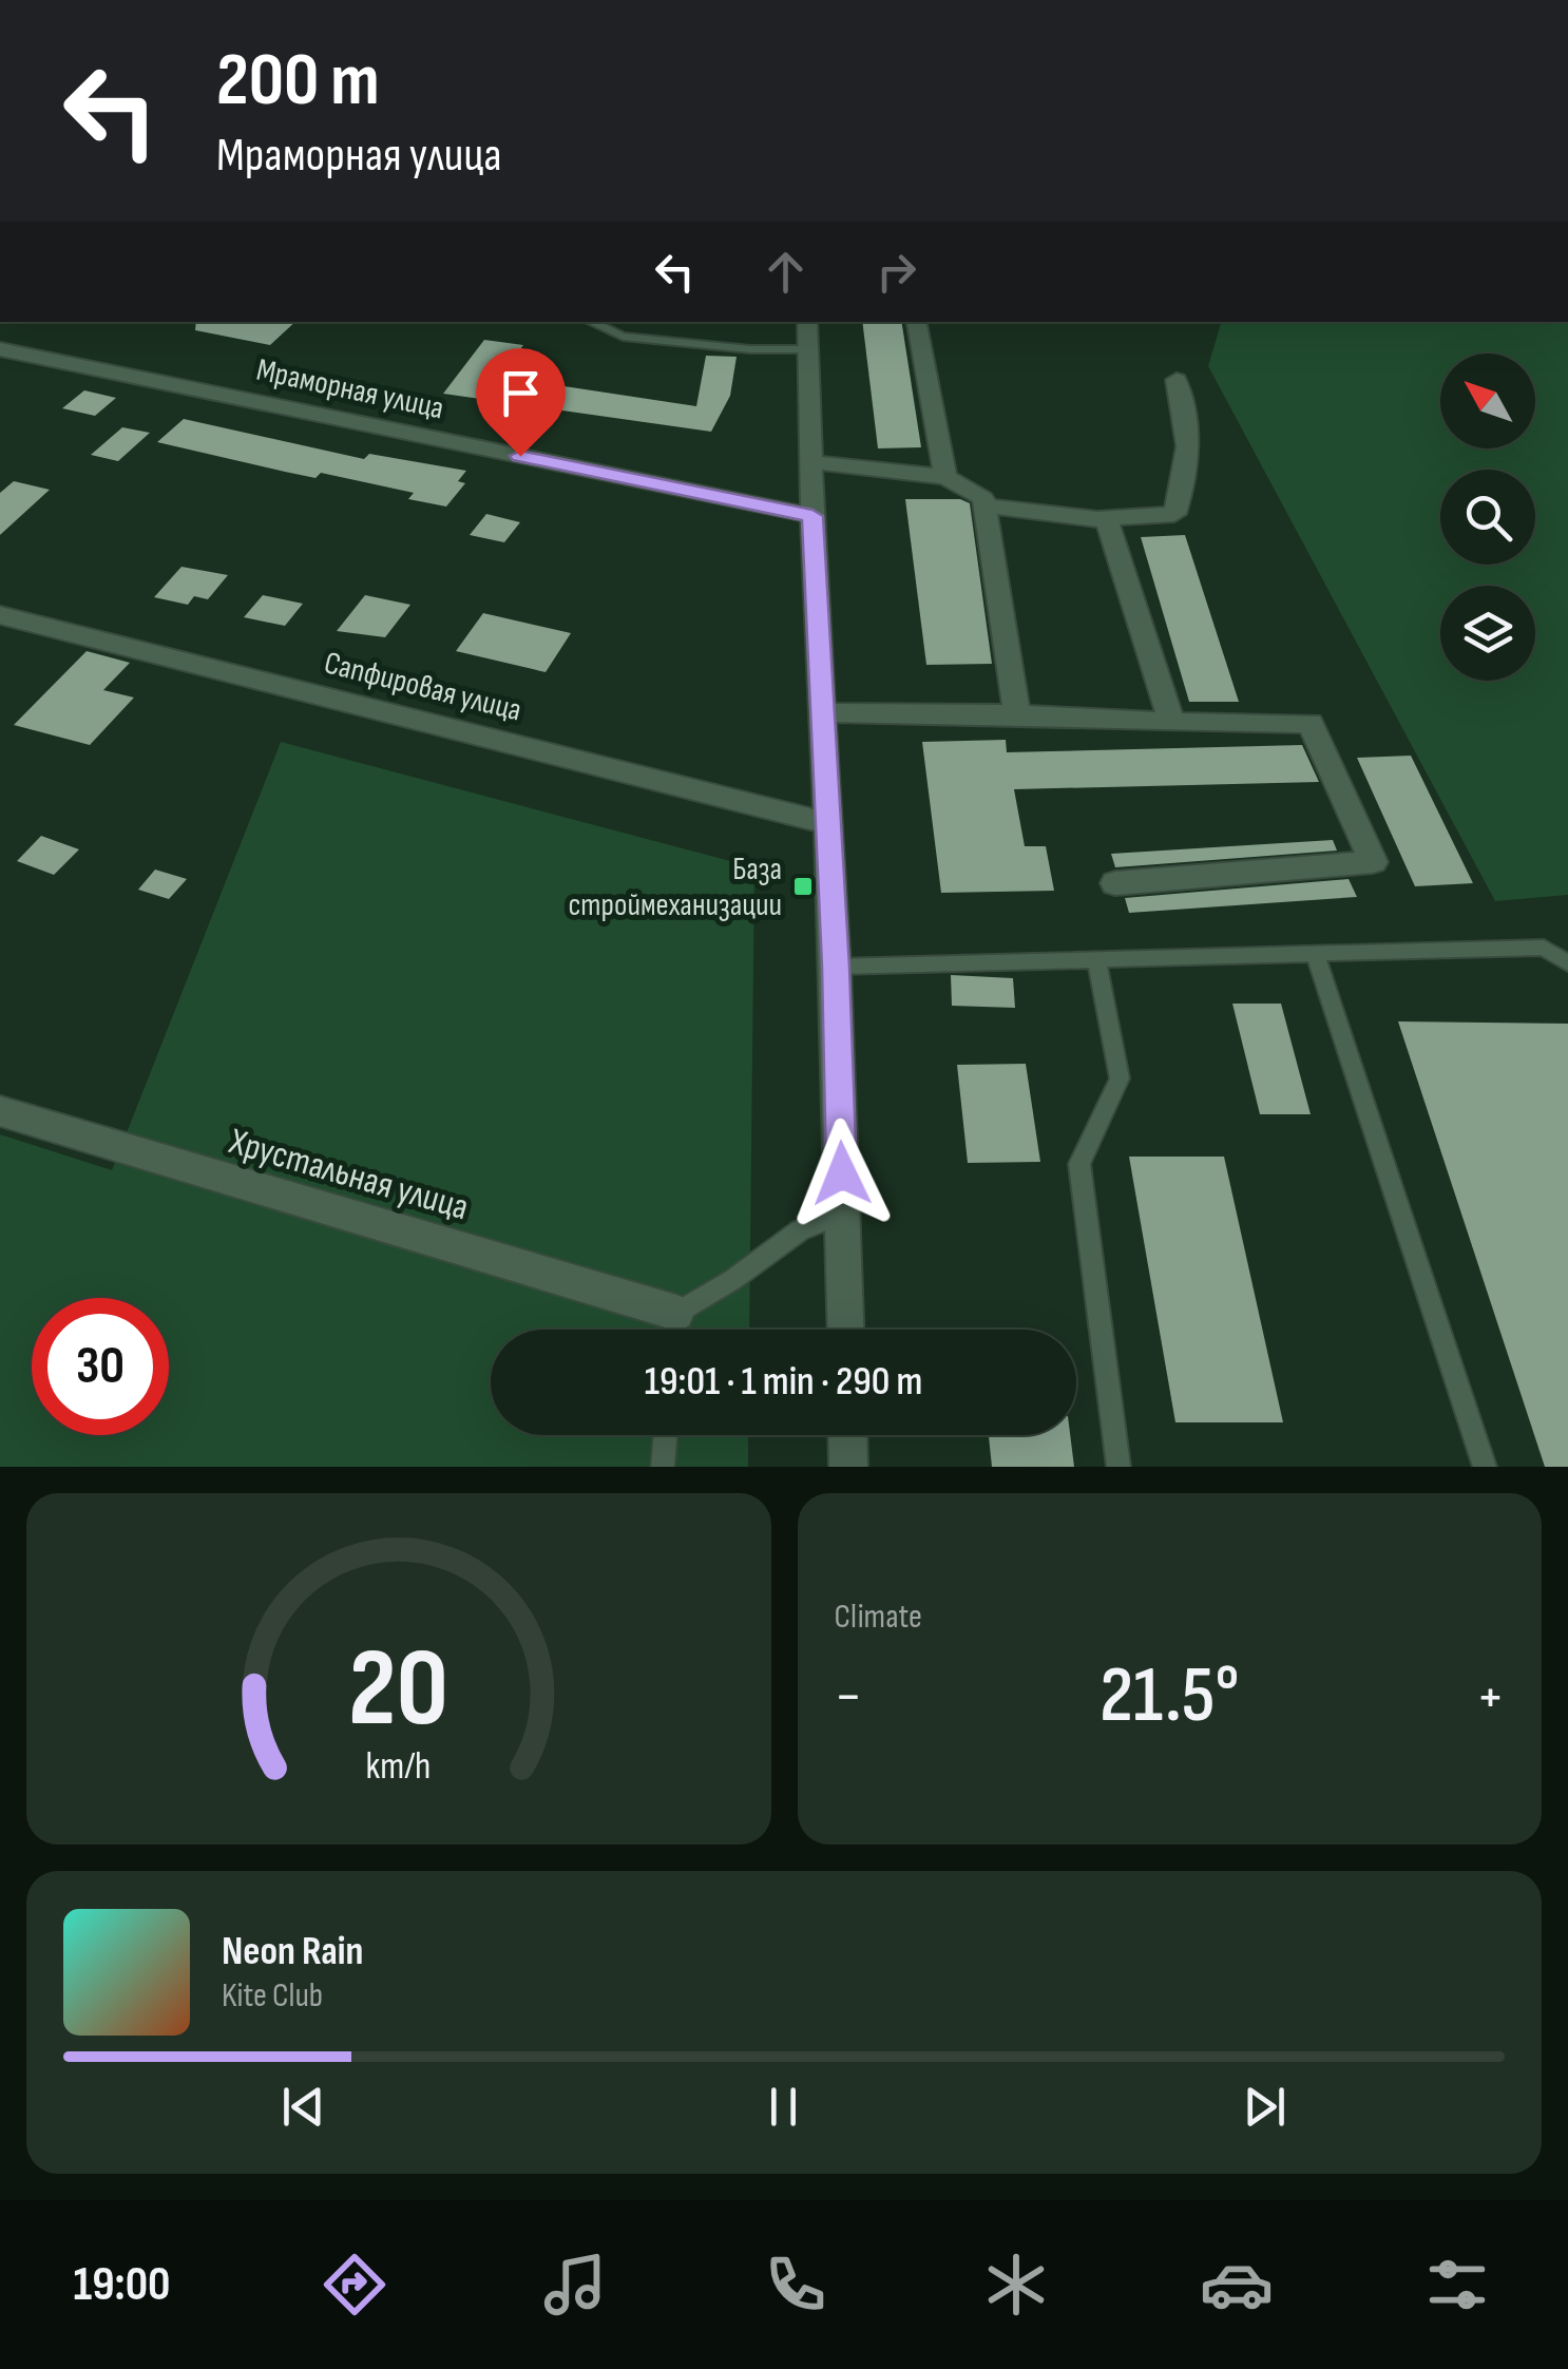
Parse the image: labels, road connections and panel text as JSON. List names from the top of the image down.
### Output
{
  "streets": {
    "street": ["Мраморная улица", "Сапфировая улица", "Хрустальная улица"]
  },
  "places": {
    "transit": ["База строймеханизации"]
  },
  "north": "top left",
  "page": {
    "turn": ["200 m", "Мраморная улица"],
    "limit": "30",
    "trip": "19:01 · 1 min · 290 m",
    "tile": "Climate",
    "heat": ["−", "21.5°", "+"],
    "song": ["Neon Rain", "Kite Club"],
    "tabs": "19:00",
    "gauge": ["20", "km/h"]
  }
}
